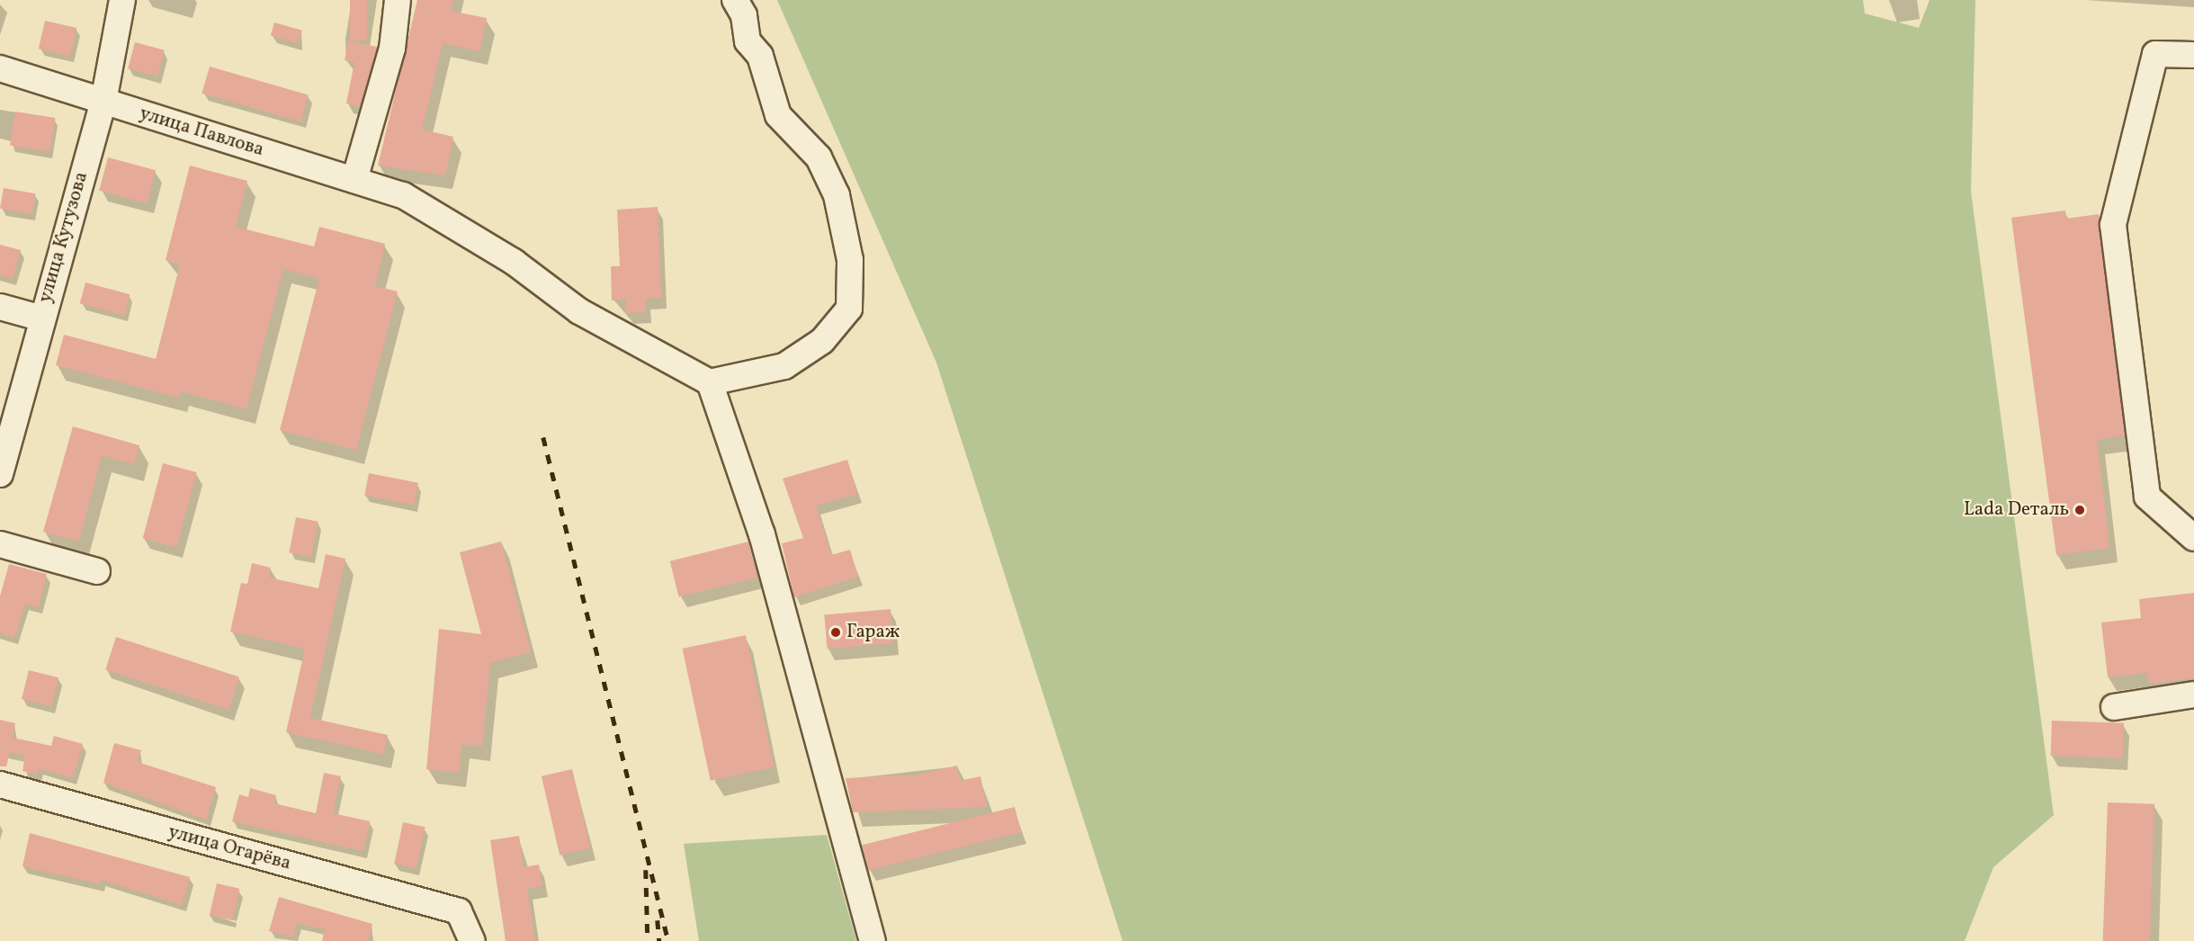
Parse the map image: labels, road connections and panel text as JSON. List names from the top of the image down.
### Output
{
  "streets": {
    "street": ["улица Павлова", "улица Кутузова", "улица Огарёва"]
  },
  "crossings": [
    ["улица Павлова", "улица Кутузова"]
  ],
  "places": ["Lada Dеталь", "Гараж"]
}
